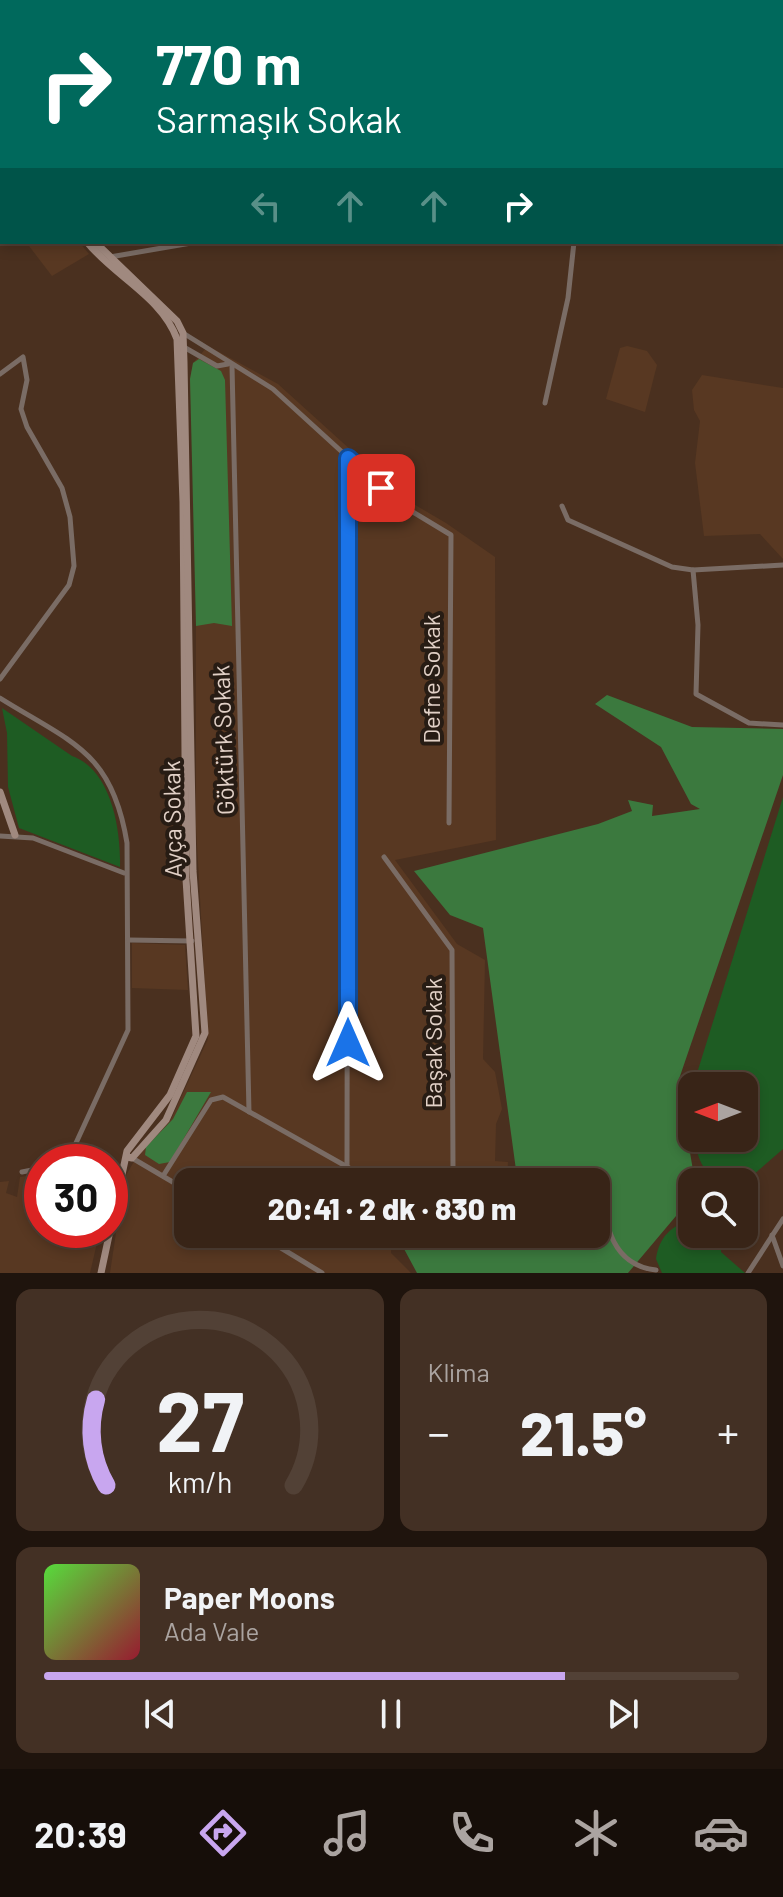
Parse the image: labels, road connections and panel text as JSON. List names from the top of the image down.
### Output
{
  "streets": {
    "street": [
      "Defne Sokak",
      "Göktürk Sokak",
      "Ayça Sokak",
      "Başak Sokak"
    ]
  },
  "north": "left",
  "page": {
    "turn": ["770 m", "Sarmaşık Sokak"],
    "limit": "30",
    "trip": "20:41 · 2 dk · 830 m",
    "tile": "Klima",
    "heat": ["−", "21.5°", "+"],
    "song": ["Paper Moons", "Ada Vale"],
    "tabs": "20:39",
    "gauge": ["27", "km/h"]
  }
}
